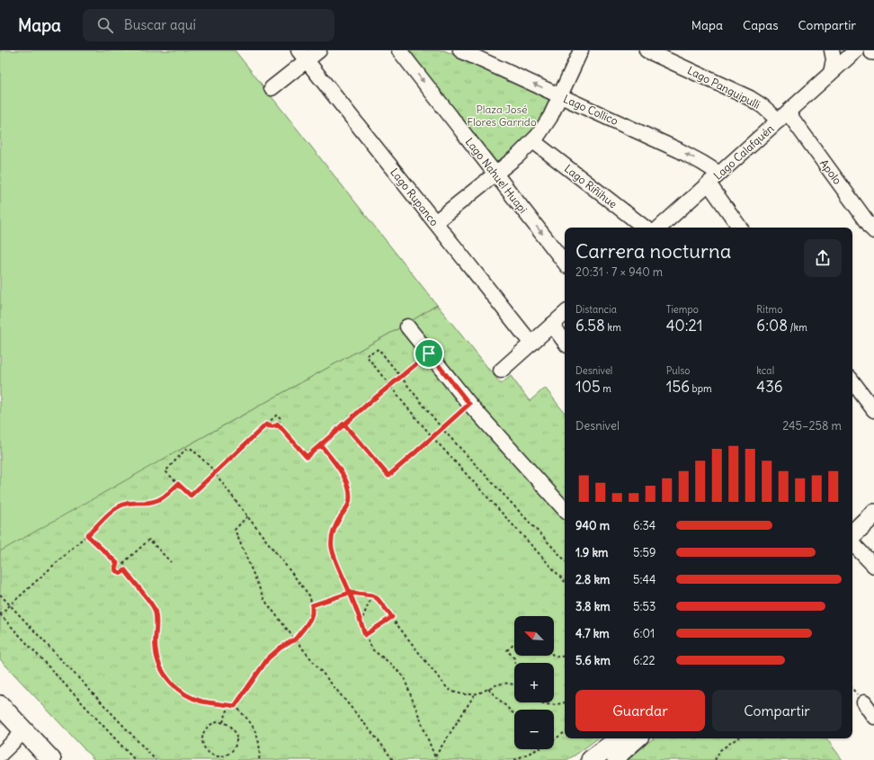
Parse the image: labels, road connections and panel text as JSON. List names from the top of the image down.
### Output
{
  "streets": {
    "street": [
      "Lago Panguipulli",
      "Lago Collico",
      "Lago Calafquén",
      "Apolo",
      "Lago Nahuel Huapi",
      "Lago Riñihue",
      "Lago Rupanco"
    ]
  },
  "crossings": [
    ["Lago Panguipulli", "Lago Calafquén"],
    ["Lago Panguipulli", "Apolo"],
    ["Lago Collico", "Lago Calafquén"],
    ["Lago Calafquén", "Apolo"]
  ],
  "one_way": ["Lago Collico", "Lago Nahuel Huapi"],
  "parks": ["Plaza José Flores Garrido"],
  "north": "top left",
  "page": {
    "header": "Mapa",
    "search": "Buscar aquí",
    "nav": ["Mapa", "Capas", "Compartir"],
    "heading": ["Carrera nocturna", "20:31 · 7 × 940 m"],
    "stats": [
      ["Distancia", "6.58 km"],
      ["Tiempo", "40:21"],
      ["Ritmo", "6:08 /km"],
      ["Desnivel", "105 m"],
      ["Pulso", "156 bpm"],
      ["kcal", "436"]
    ],
    "chart": ["Desnivel", "245–258 m"],
    "list": [
      {
        "name": "940 m",
        "note": "6:34"
      },
      {
        "name": "1.9 km",
        "note": "5:59"
      },
      {
        "name": "2.8 km",
        "note": "5:44"
      },
      {
        "name": "3.8 km",
        "note": "5:53"
      },
      {
        "name": "4.7 km",
        "note": "6:01"
      },
      {
        "name": "5.6 km",
        "note": "6:22"
      }
    ],
    "map_buttons": ["+", "−"],
    "buttons": ["Guardar", "Compartir"]
  }
}
